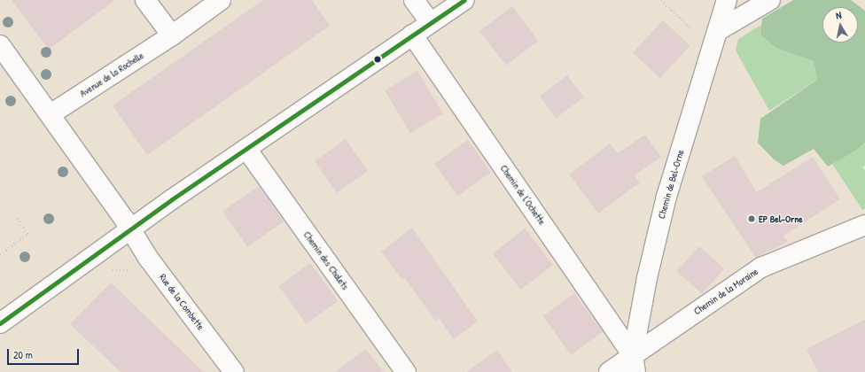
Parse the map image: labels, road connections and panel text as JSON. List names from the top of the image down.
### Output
{
  "streets": {
    "street": [
      "Avenue de la Rochelle",
      "Chemin de Bel-Orne",
      "Chemin de l'Ochette",
      "Chemin des Chalets",
      "Chemin de la Moraine",
      "Rue de la Combette"
    ]
  },
  "crossings": [
    ["Chemin de Bel-Orne", "Chemin de l'Ochette"],
    ["Chemin de Bel-Orne", "Chemin de la Moraine"],
    ["Chemin de l'Ochette", "Chemin de la Moraine"]
  ],
  "places": ["EP Bel-Orne"],
  "scale_bar": "20 m",
  "north": "top"
}
